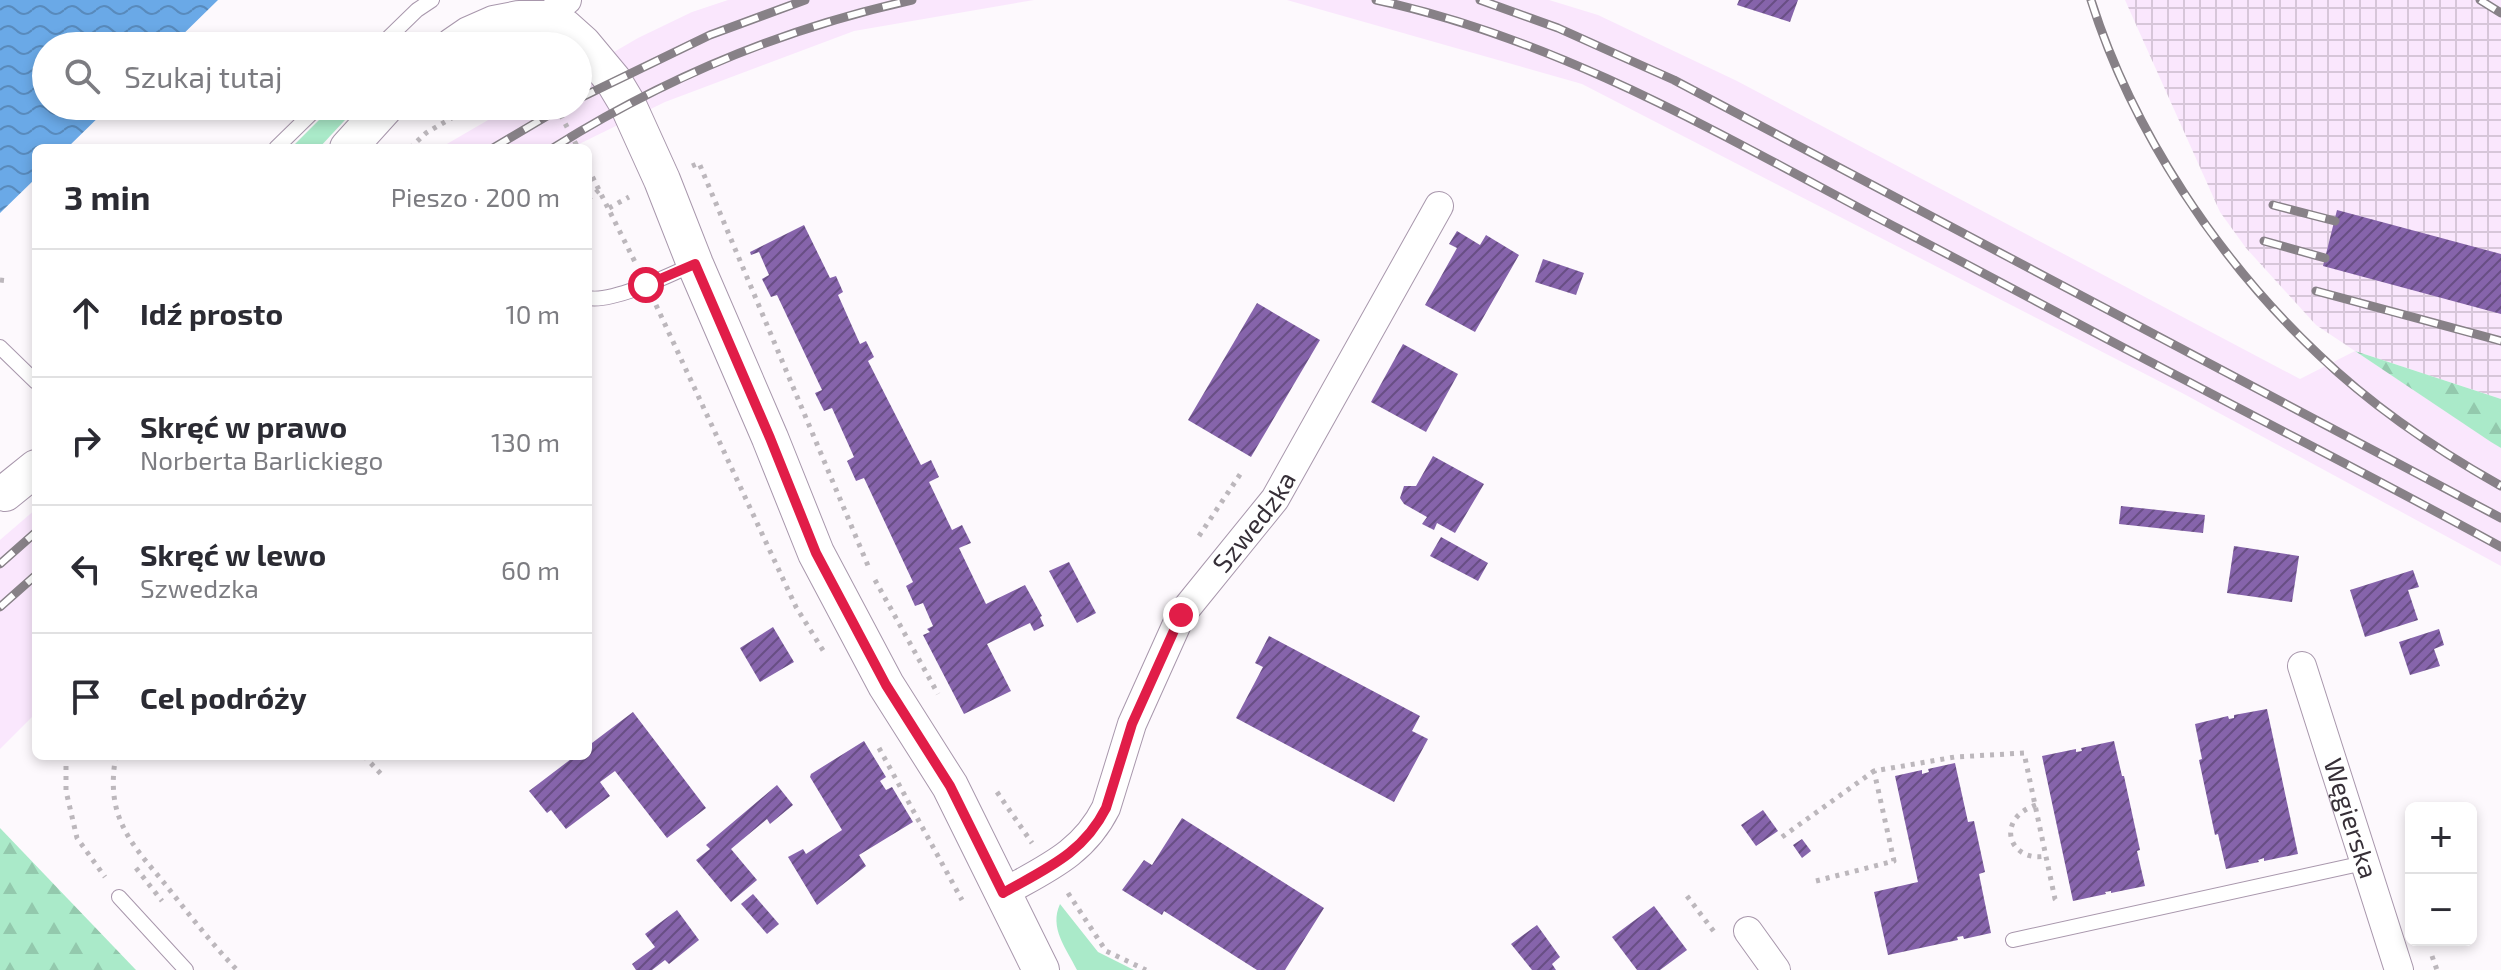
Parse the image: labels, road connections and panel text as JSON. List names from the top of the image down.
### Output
{
  "streets": {
    "street": ["Szwedzka", "Węgierska"]
  },
  "page": {
    "search": "Szukaj tutaj",
    "heading": ["3 min", "Pieszo · 200 m"],
    "list": [
      ["Idź prosto", "10 m"],
      ["Skręć w prawo", "Norberta Barlickiego", "130 m"],
      ["Skręć w lewo", "Szwedzka", "60 m"],
      "Cel podróży"
    ],
    "map_buttons": ["+", "−"]
  }
}
